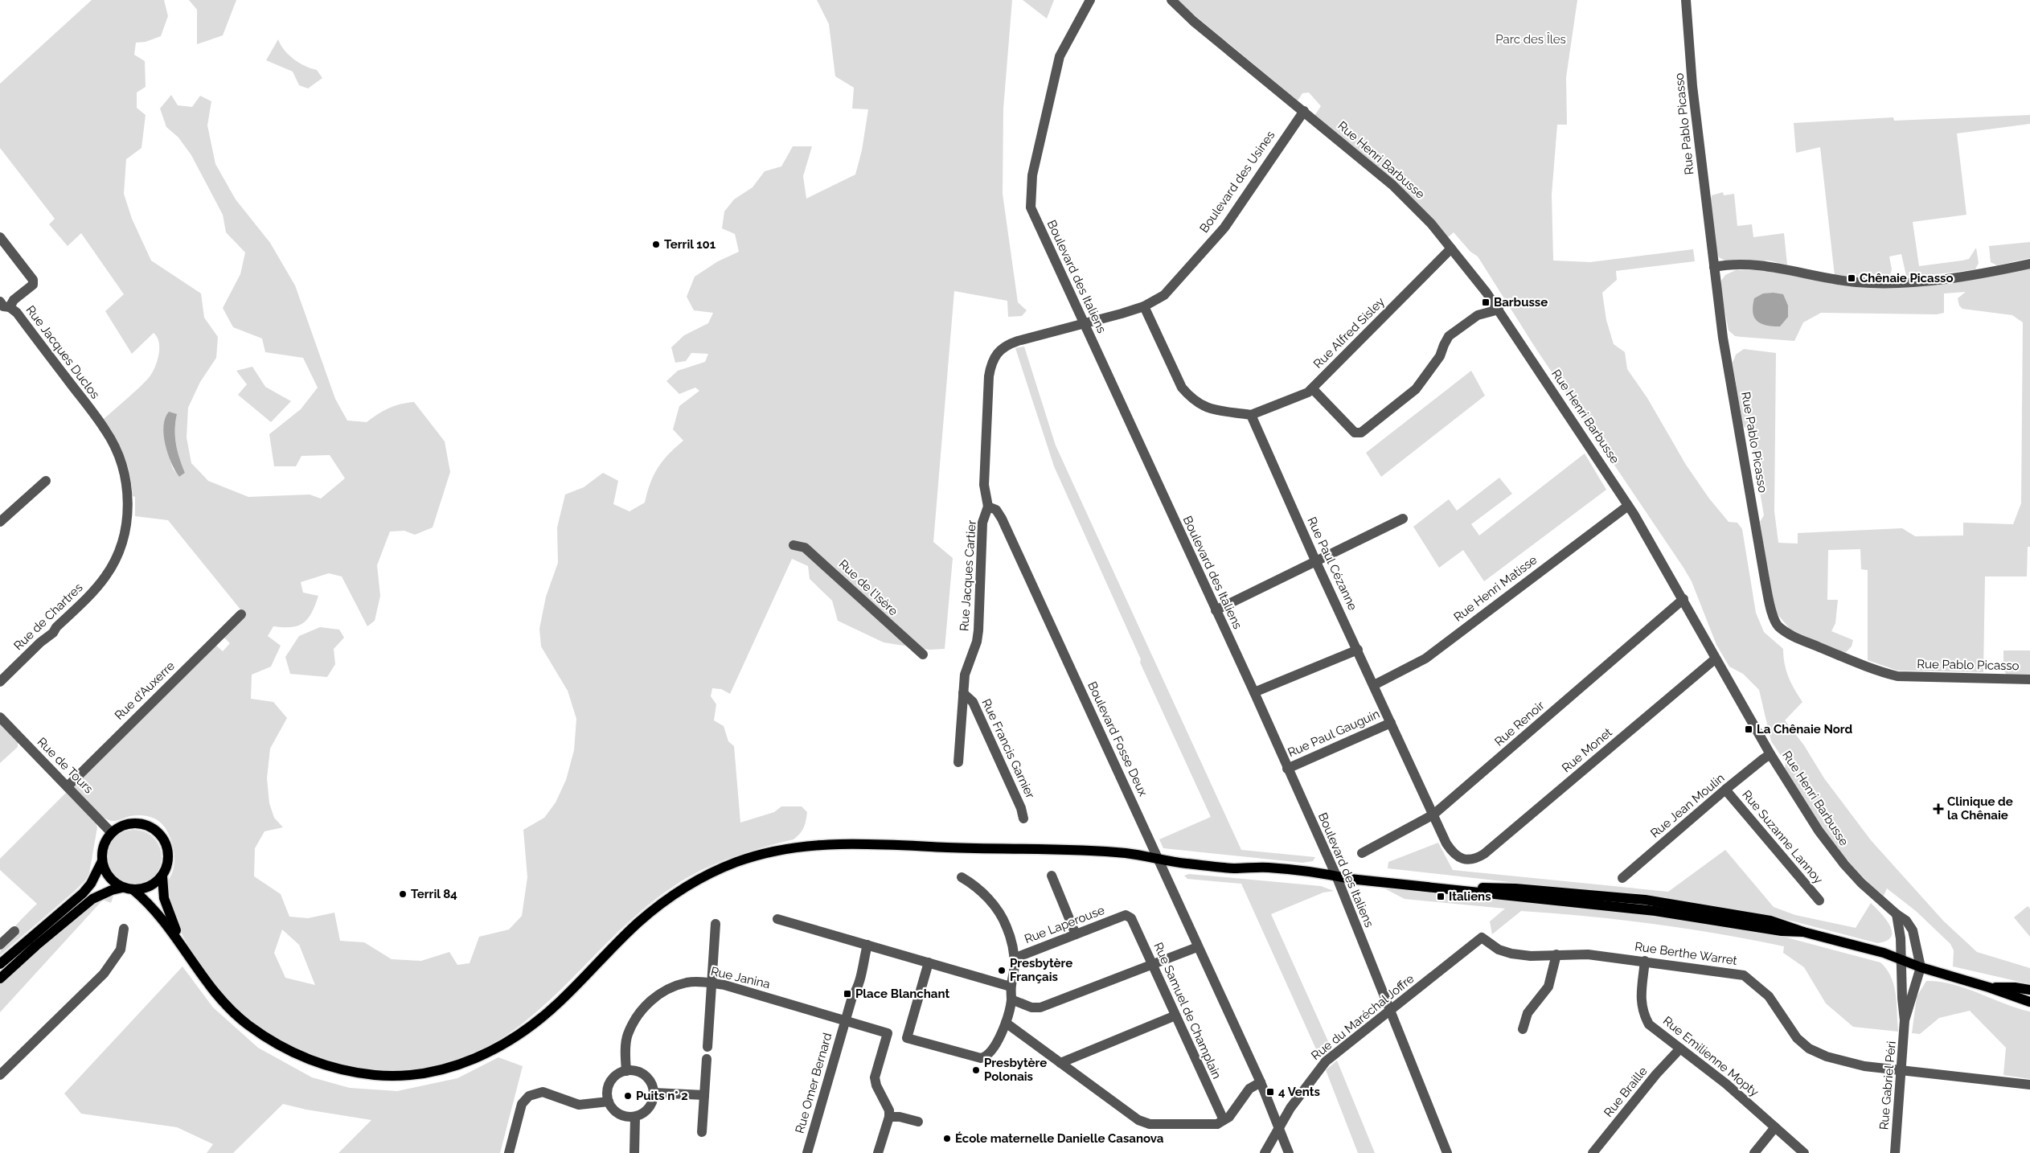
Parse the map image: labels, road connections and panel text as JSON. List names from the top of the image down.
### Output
{
  "streets": {
    "street": [
      "Rue Pablo Picasso",
      "Rue Henri Barbusse",
      "Boulevard des Usines",
      "Boulevard des Italiens",
      "Rue Alfred Sisley",
      "Rue Jacques Duclos",
      "Rue Paul Cézanne",
      "Rue Jacques Cartier",
      "Rue de l'Isère",
      "Rue Henri Matisse",
      "Rue de Chartres",
      "Rue d'Auxerre",
      "Rue Renoir",
      "Rue Paul Gauguin",
      "Boulevard Fosse Deux",
      "Rue Francis Garnier",
      "Rue Monet",
      "Rue de Tours",
      "Rue Jean Moulin",
      "Rue Suzanne Lannoy",
      "Rue Laperouse",
      "Rue Berthe Warret",
      "Rue Janina",
      "Rue Samuel de Champlain",
      "Rue du Maréchal Joffre",
      "Rue Emilienne Mopty",
      "Rue Omer Bernard",
      "Rue Gabriel Péri",
      "Rue Braille"
    ]
  },
  "crossings": [
    ["Rue Henri Barbusse", "Boulevard des Usines"],
    ["Rue Henri Barbusse", "Rue Alfred Sisley"],
    ["Rue Henri Barbusse", "Rue Henri Matisse"],
    ["Rue Henri Barbusse", "Rue Renoir"],
    ["Rue Henri Barbusse", "Rue Monet"],
    ["Rue Henri Barbusse", "Rue Jean Moulin"],
    ["Rue Henri Barbusse", "Rue Gabriel Péri"],
    ["Boulevard des Usines", "Boulevard des Italiens"],
    ["Boulevard des Usines", "Rue Jacques Cartier"],
    ["Boulevard des Usines", "Boulevard Fosse Deux"],
    ["Boulevard des Italiens", "Rue Paul Gauguin"],
    ["Boulevard des Italiens", "Rue du Maréchal Joffre"],
    ["Rue Alfred Sisley", "Rue Paul Cézanne"],
    ["Rue Jacques Duclos", "Rue de Chartres"],
    ["Rue Paul Cézanne", "Rue Henri Matisse"],
    ["Rue Paul Cézanne", "Rue Renoir"],
    ["Rue Paul Cézanne", "Rue Paul Gauguin"],
    ["Rue Paul Cézanne", "Rue Monet"],
    ["Rue Jacques Cartier", "Boulevard Fosse Deux"],
    ["Rue Jacques Cartier", "Rue Francis Garnier"],
    ["Rue d'Auxerre", "Rue de Tours"],
    ["Boulevard Fosse Deux", "Rue du Maréchal Joffre"],
    ["Rue Jean Moulin", "Rue Suzanne Lannoy"],
    ["Rue Laperouse", "Rue Samuel de Champlain"],
    ["Rue Berthe Warret", "Rue du Maréchal Joffre"],
    ["Rue Berthe Warret", "Rue Emilienne Mopty"],
    ["Rue Berthe Warret", "Rue Gabriel Péri"],
    ["Rue Janina", "Rue Omer Bernard"],
    ["Rue Emilienne Mopty", "Rue Braille"]
  ],
  "parks": ["Parc des Îles"],
  "places": {
    "other": [
      "Terril 101",
      "Terril 84",
      "Presbytère Français",
      "Presbytère Polonais",
      "Puits n° 2",
      "École maternelle Danielle Casanova"
    ],
    "transit": [
      "Chênaie Picasso",
      "Barbusse",
      "La Chênaie Nord",
      "Italiens",
      "Place Blanchant",
      "4 Vents"
    ],
    "health": ["Clinique de la Chênaie"]
  }
}
